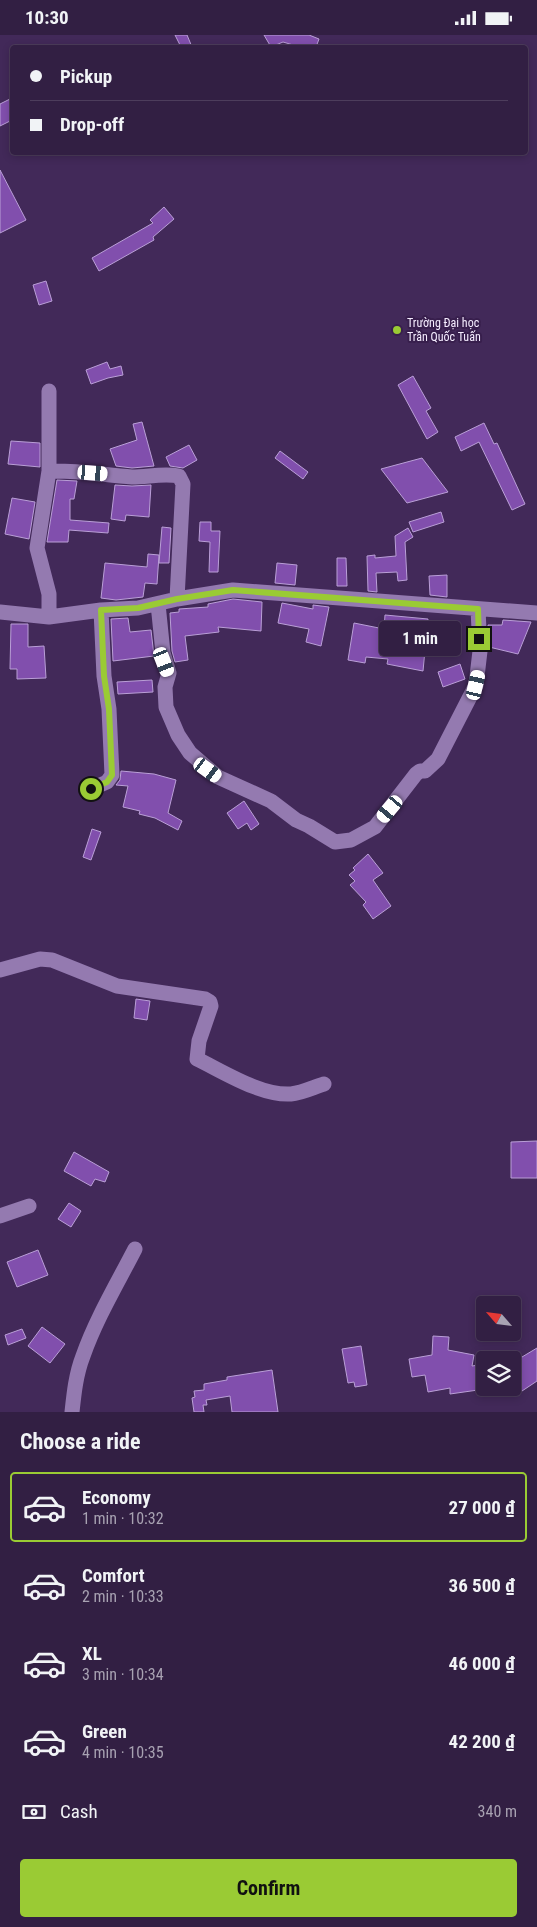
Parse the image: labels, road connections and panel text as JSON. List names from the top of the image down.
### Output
{
  "places": ["Trường Đại học Trần Quốc Tuấn"],
  "north": "top left",
  "page": {
    "status": "10:30",
    "banner": ["Pickup", "Drop-off"],
    "bubble": "1 min",
    "heading": "Choose a ride",
    "list": [
      {
        "name": "Economy",
        "note": "1 min · 10:32",
        "value": "27 000 ₫"
      },
      {
        "name": "Comfort",
        "note": "2 min · 10:33",
        "value": "36 500 ₫"
      },
      {
        "name": "XL",
        "note": "3 min · 10:34",
        "value": "46 000 ₫"
      },
      {
        "name": "Green",
        "note": "4 min · 10:35",
        "value": "42 200 ₫"
      }
    ],
    "pay": ["Cash", "340 m"],
    "buttons": "Confirm"
  }
}
